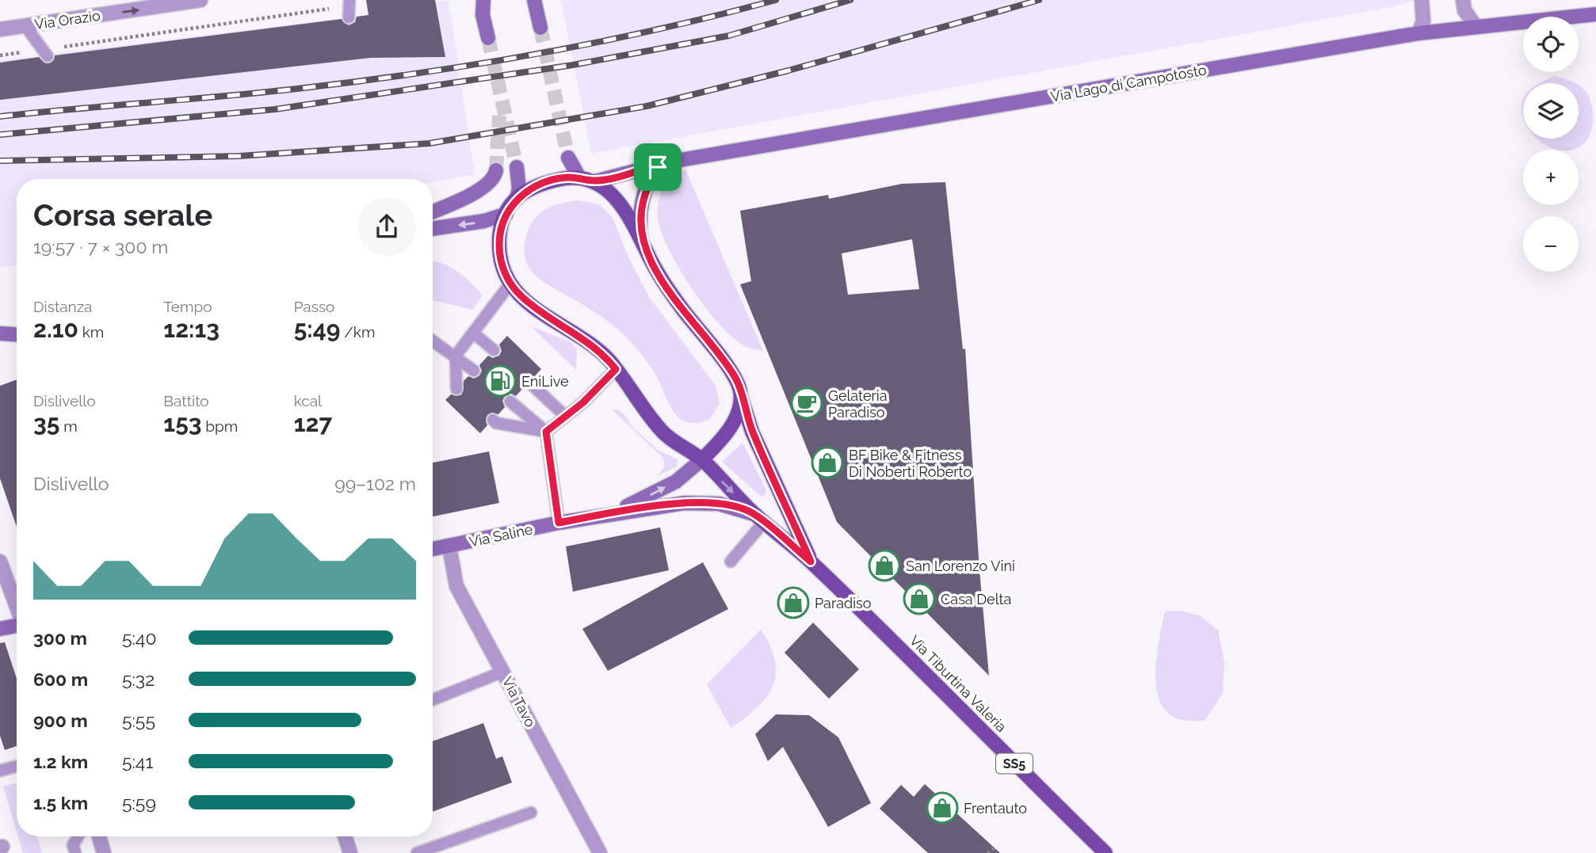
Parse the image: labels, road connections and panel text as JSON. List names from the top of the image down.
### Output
{
  "streets": {
    "main road": ["Via Tiburtina Valeria", "SS5"],
    "street": [
      "Via Orazio",
      "Via Lago di Campotosto",
      "Via Saline",
      "Via Tavo"
    ]
  },
  "crossings": [
    ["Via Lago di Campotosto", "SS5"],
    ["Via Saline", "Via Tiburtina Valeria"],
    ["Via Saline", "Via Tavo"],
    ["Via Saline", "SS5"],
    ["Via Tiburtina Valeria", "SS5"]
  ],
  "one_way": ["Via Orazio"],
  "places": {
    "fuel station": ["EniLive"],
    "cafe": ["Gelateria Paradiso"],
    "shop": [
      "BF Bike & Fitness Di Noberti Roberto",
      "San Lorenzo Vini",
      "Casa Delta",
      "Paradiso",
      "Frentauto"
    ]
  },
  "page": {
    "map_buttons": ["+", "−"],
    "heading": ["Corsa serale", "19:57 · 7 × 300 m"],
    "stats": [
      ["Distanza", "2.10 km"],
      ["Tempo", "12:13"],
      ["Passo", "5:49 /km"],
      ["Dislivello", "35 m"],
      ["Battito", "153 bpm"],
      ["kcal", "127"]
    ],
    "chart": ["Dislivello", "99–102 m"],
    "list": [
      {
        "name": "300 m",
        "note": "5:40"
      },
      {
        "name": "600 m",
        "note": "5:32"
      },
      {
        "name": "900 m",
        "note": "5:55"
      },
      {
        "name": "1.2 km",
        "note": "5:41"
      },
      {
        "name": "1.5 km",
        "note": "5:59"
      }
    ]
  }
}
